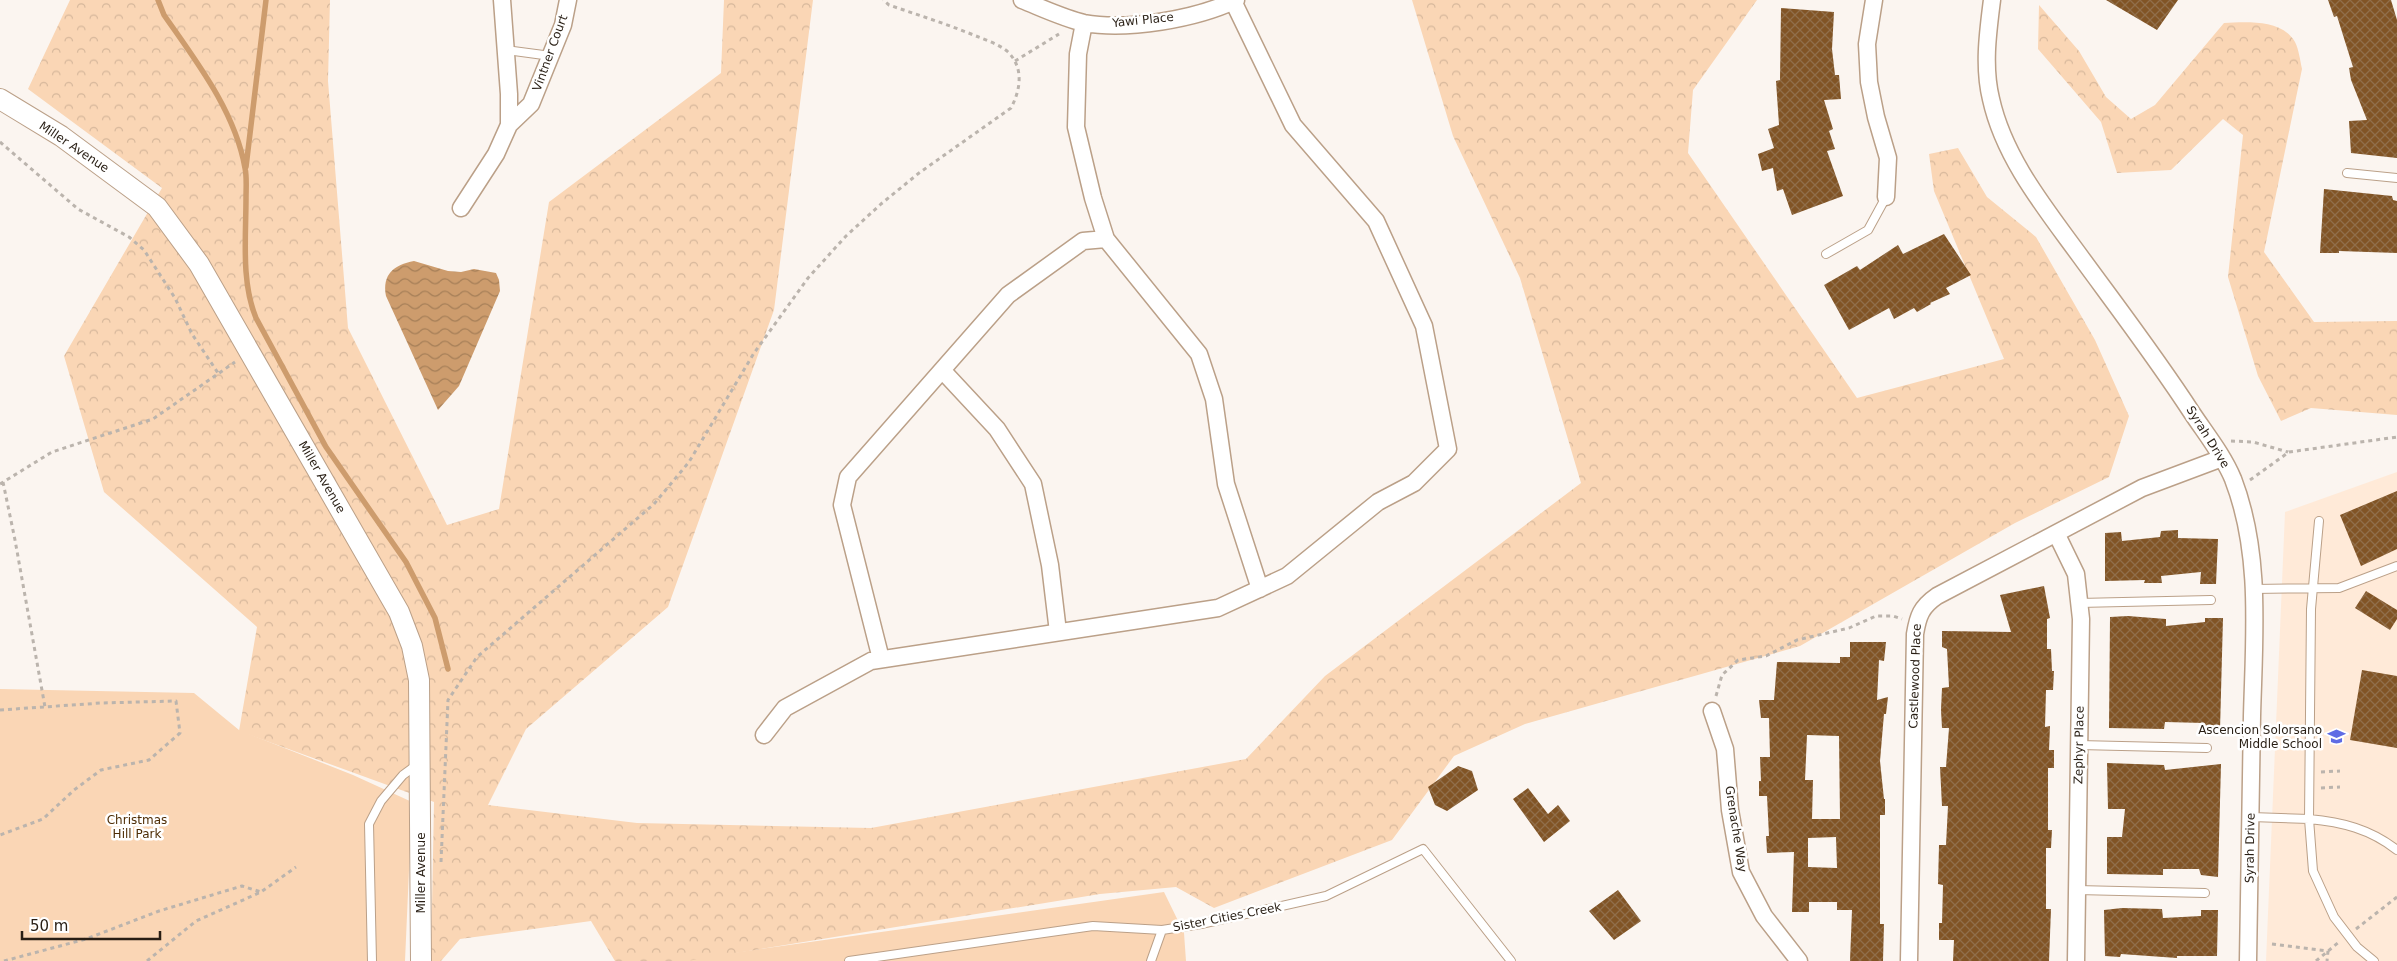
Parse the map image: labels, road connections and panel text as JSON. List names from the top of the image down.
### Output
{
  "streets": {
    "street": [
      "Yawi Place",
      "Vintner Court",
      "Miller Avenue",
      "Syrah Drive",
      "Castlewood Place",
      "Zephyr Place",
      "Grenache Way"
    ],
    "lane": ["Sister Cities Creek"]
  },
  "crossings": [
    ["Syrah Drive", "Castlewood Place"],
    ["Castlewood Place", "Zephyr Place"]
  ],
  "parks": ["Christmas Hill Park"],
  "places": {
    "school or university": ["Ascencion Solorsano Middle School"]
  },
  "scale_bar": "50 m"
}
